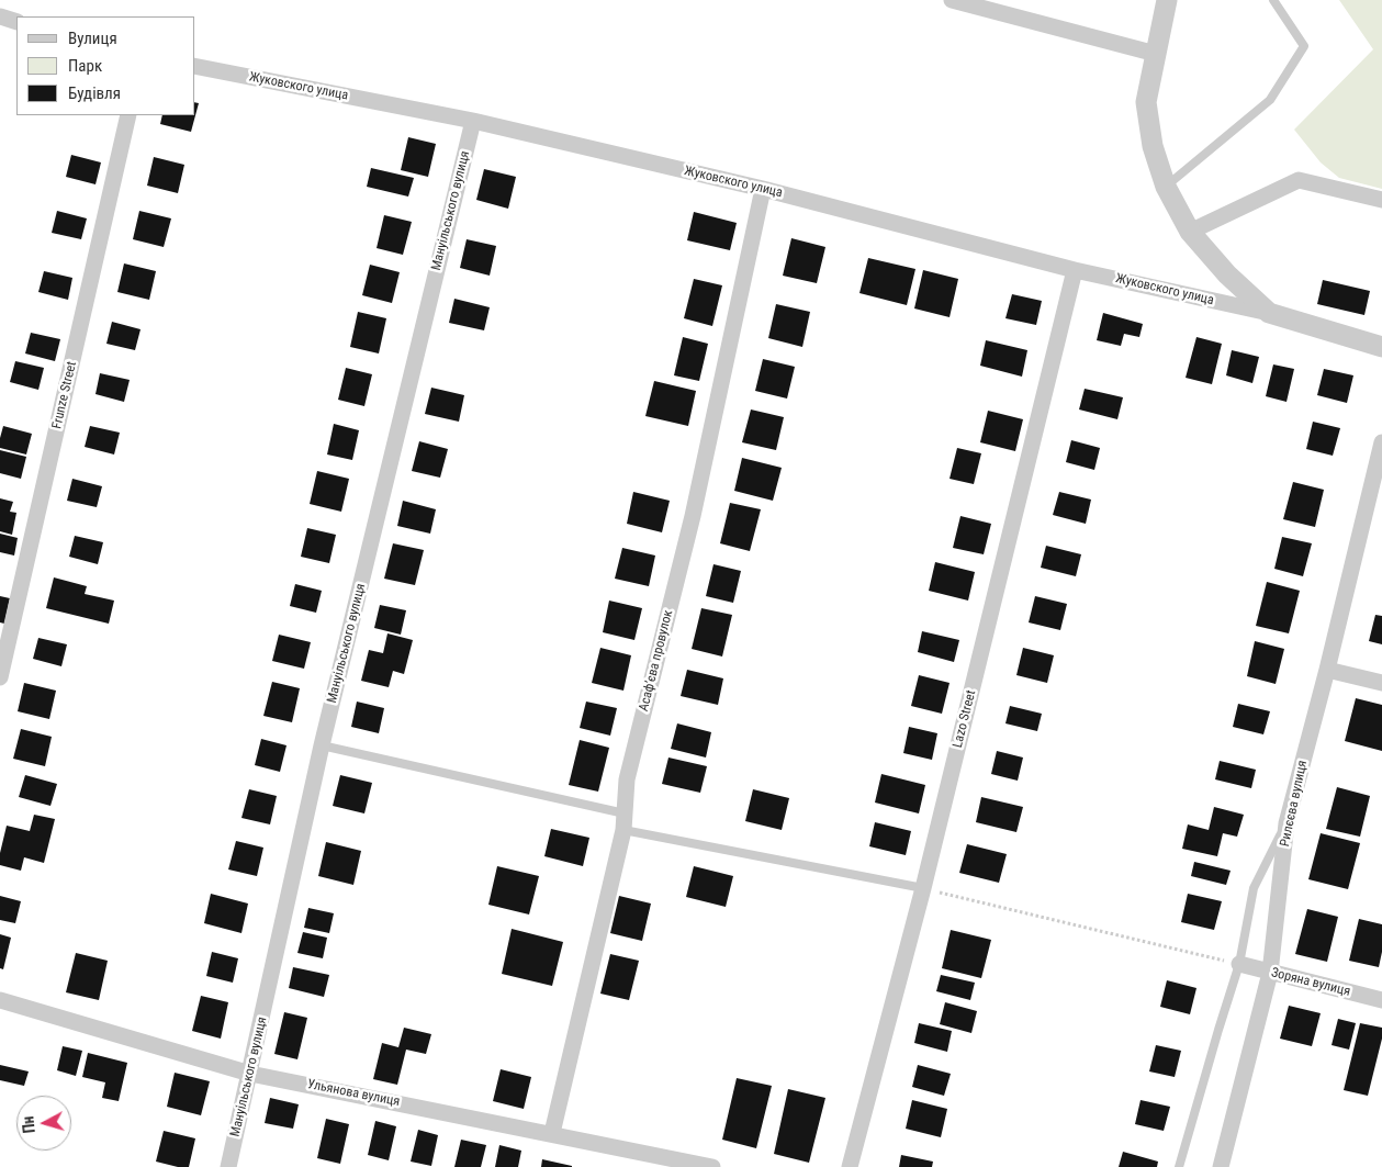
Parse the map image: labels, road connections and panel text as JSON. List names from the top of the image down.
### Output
{
  "streets": {
    "street": [
      "Жуковского улица",
      "Мануільського вулиця",
      "Frunze Street",
      "Асаф’єва провулок",
      "Lazo Street",
      "Рилєєва вулиця",
      "Зоряна вулиця",
      "Ульянова вулиця"
    ]
  },
  "crossings": [
    ["Жуковского улица", "Мануільського вулиця"],
    ["Жуковского улица", "Асаф’єва провулок"],
    ["Жуковского улица", "Lazo Street"],
    ["Мануільського вулиця", "Ульянова вулиця"],
    ["Асаф’єва провулок", "Ульянова вулиця"],
    ["Рилєєва вулиця", "Зоряна вулиця"]
  ],
  "legend": ["Вулиця", "Парк", "Будівля"],
  "north": "left"
}
